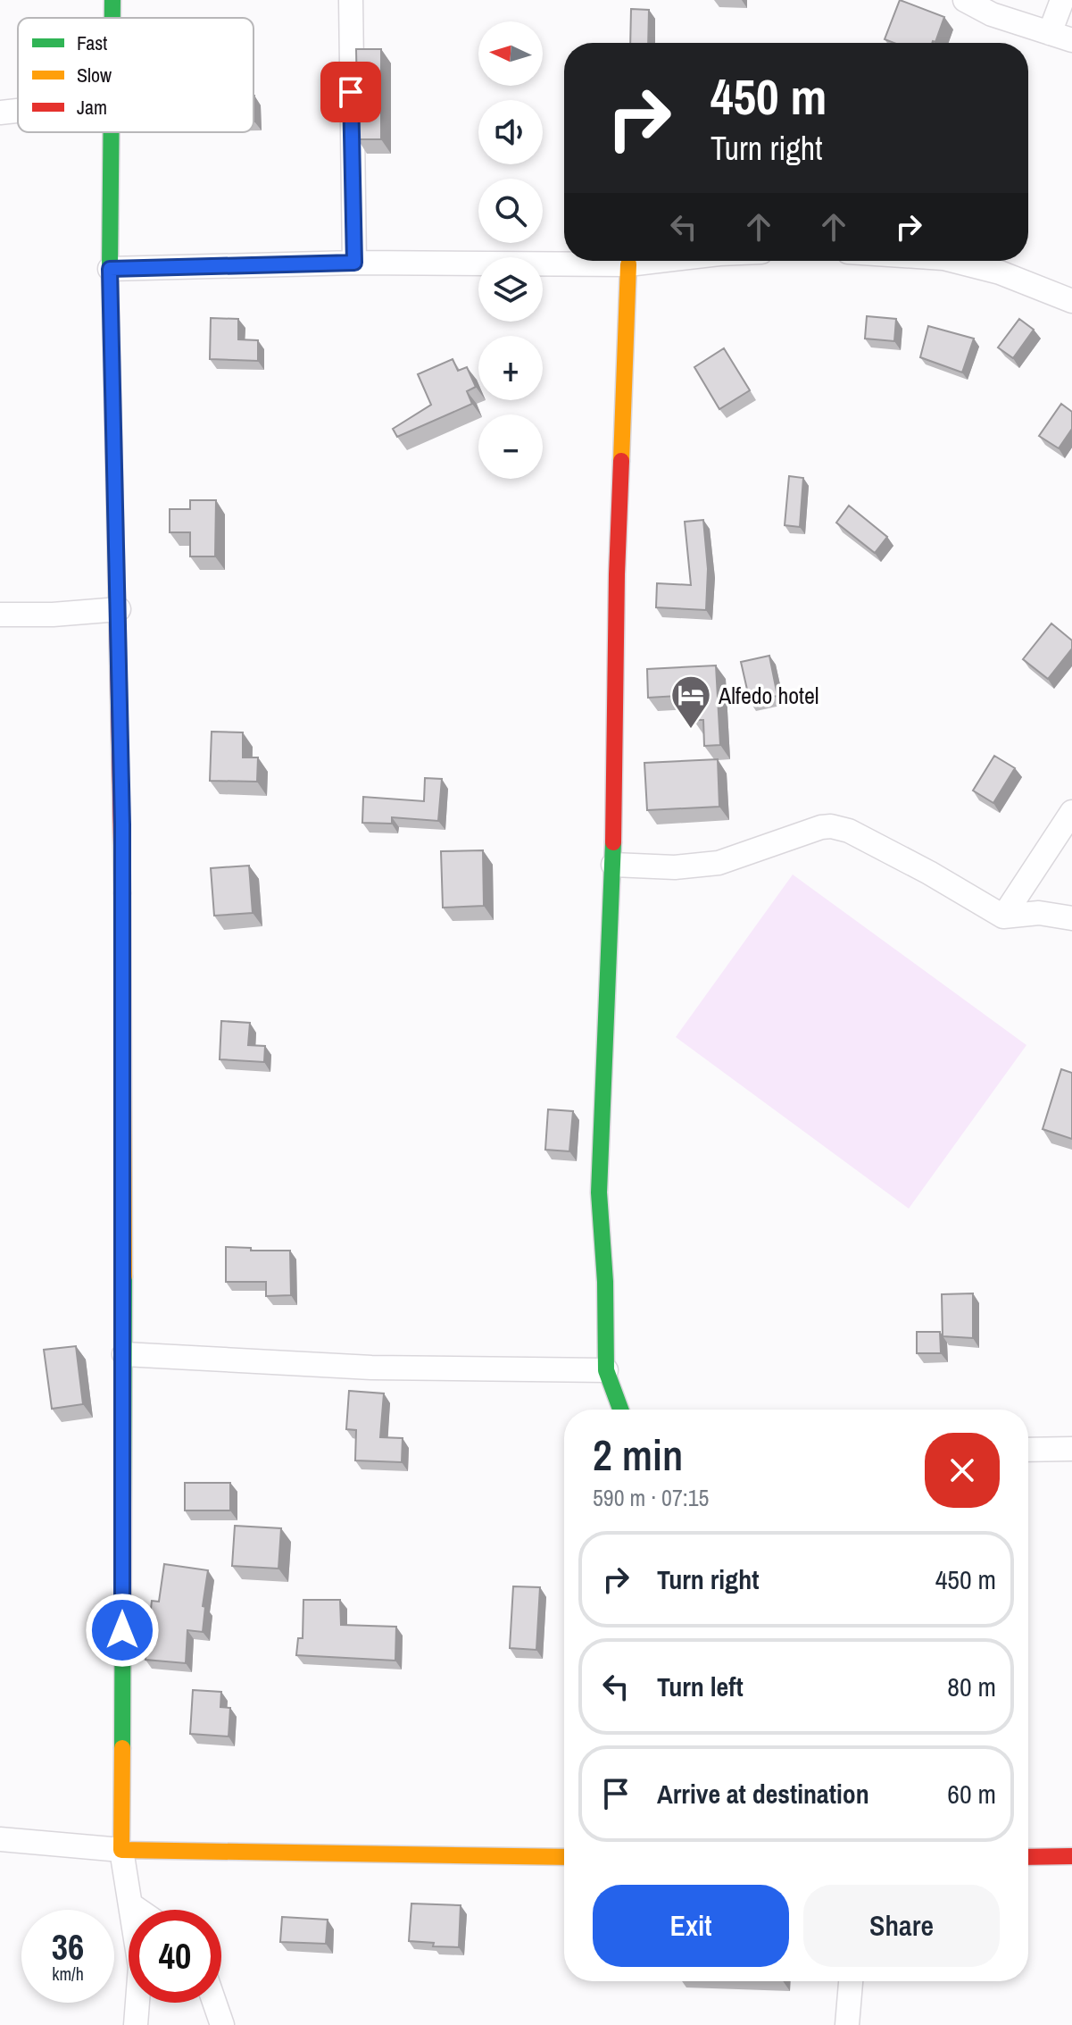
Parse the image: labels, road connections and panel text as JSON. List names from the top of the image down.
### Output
{
  "places": {
    "hotel": ["Alfedo hotel"]
  },
  "legend": ["Fast", "Slow", "Jam"],
  "north": "left",
  "page": {
    "map_buttons": ["+", "−"],
    "turn": ["450 m", "Turn right"],
    "heading": ["2 min", "590 m · 07:15"],
    "list": [
      {
        "name": "Turn right",
        "value": "450 m"
      },
      {
        "name": "Turn left",
        "value": "80 m"
      },
      {
        "name": "Arrive at destination",
        "value": "60 m"
      }
    ],
    "buttons": ["Exit", "Share"],
    "speed": "36 km/h",
    "limit": "40"
  }
}
